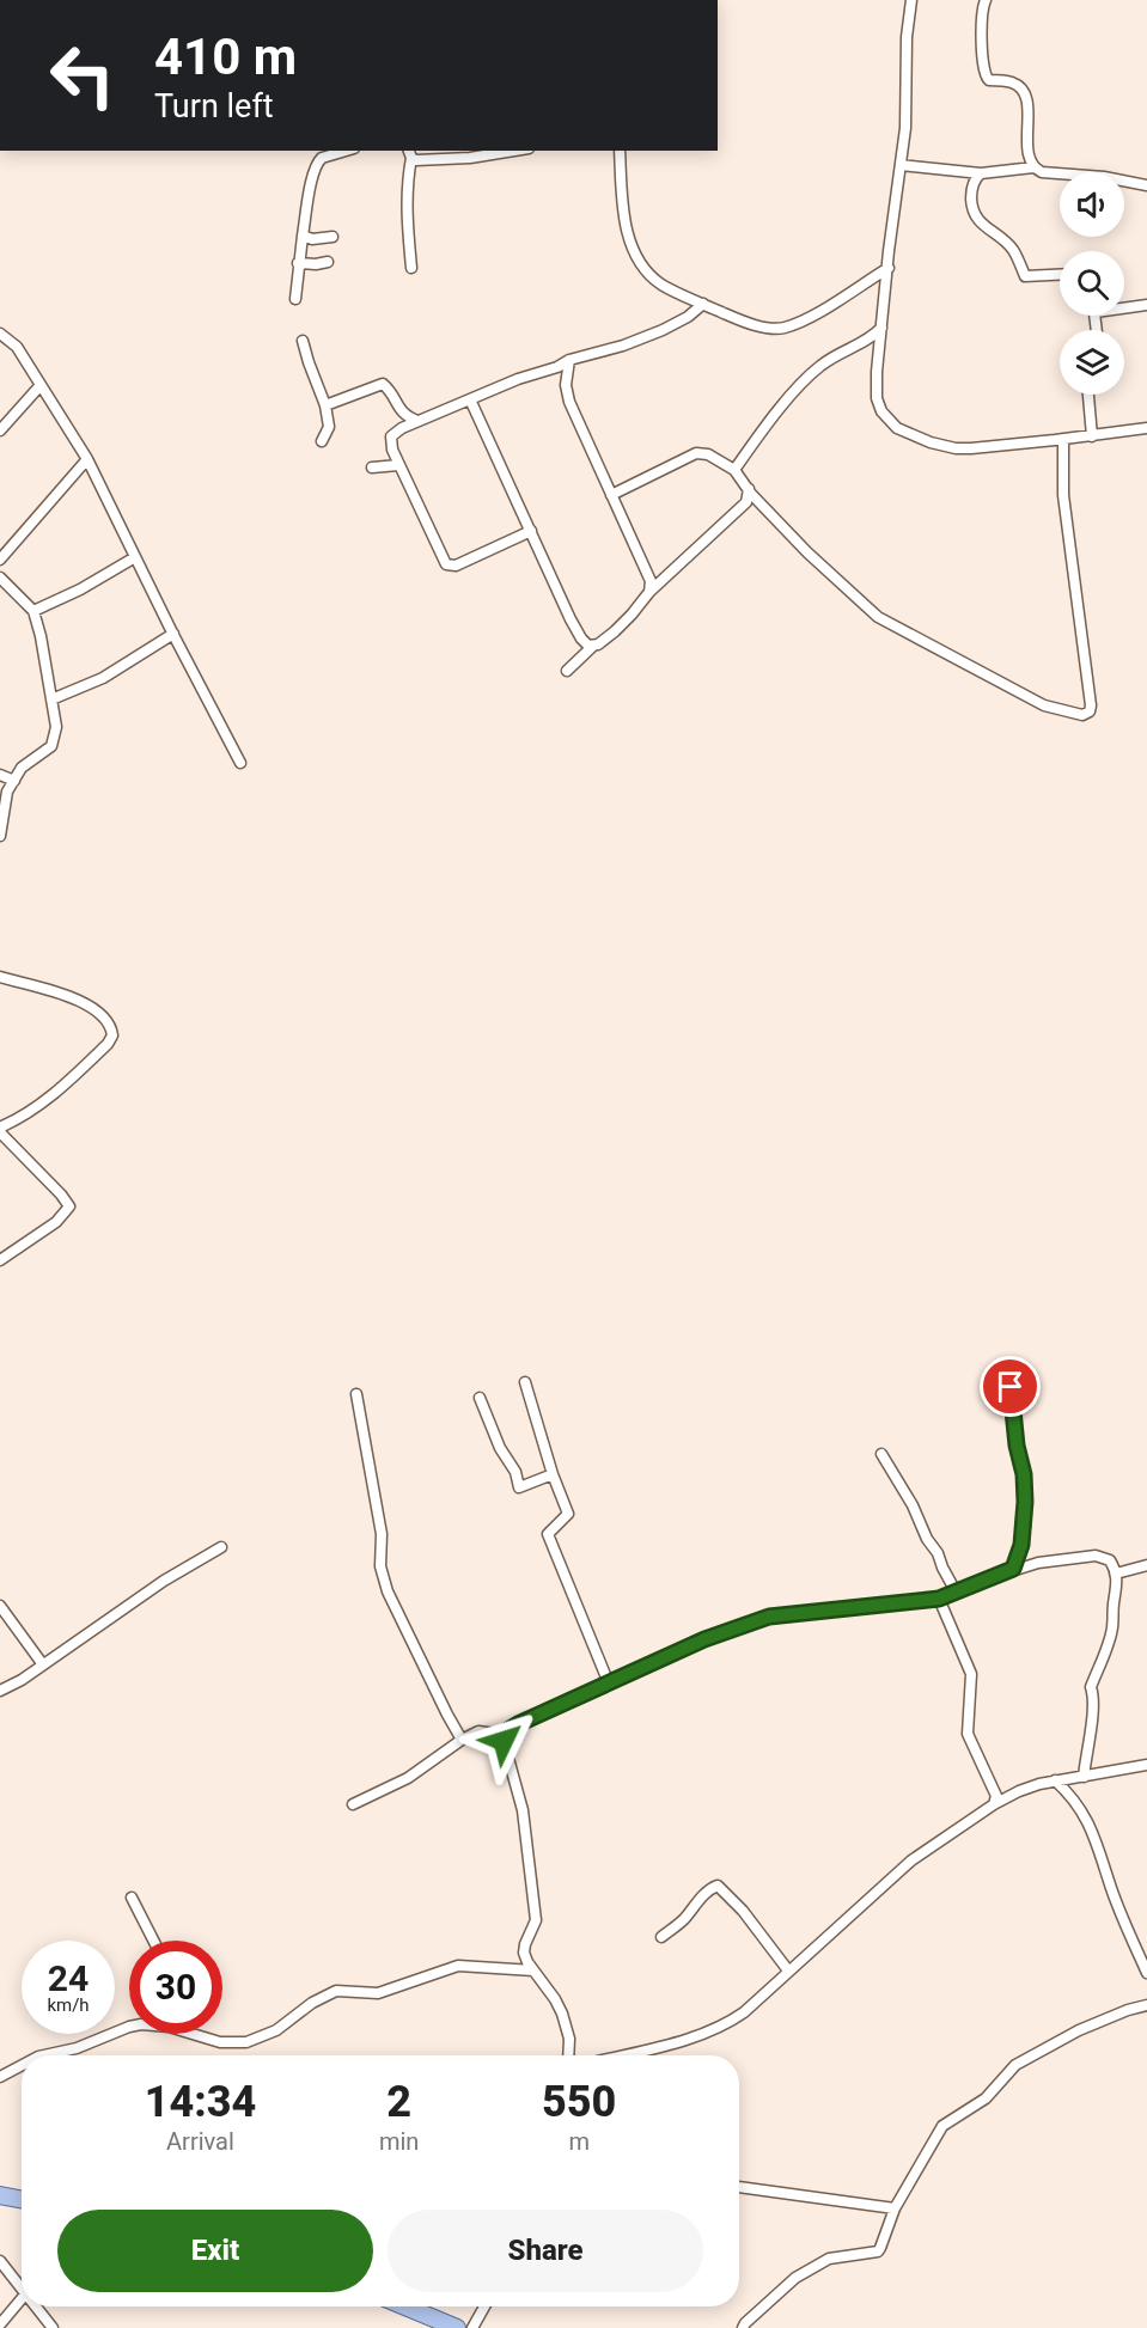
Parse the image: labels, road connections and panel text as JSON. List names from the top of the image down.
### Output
{
  "page": {
    "turn": ["410 m", "Turn left"],
    "speed": "24 km/h",
    "limit": "30",
    "eta": [
      "14:34",
      "Arrival",
      "2",
      "min",
      "550",
      "m"
    ],
    "buttons": ["Exit", "Share"]
  }
}
